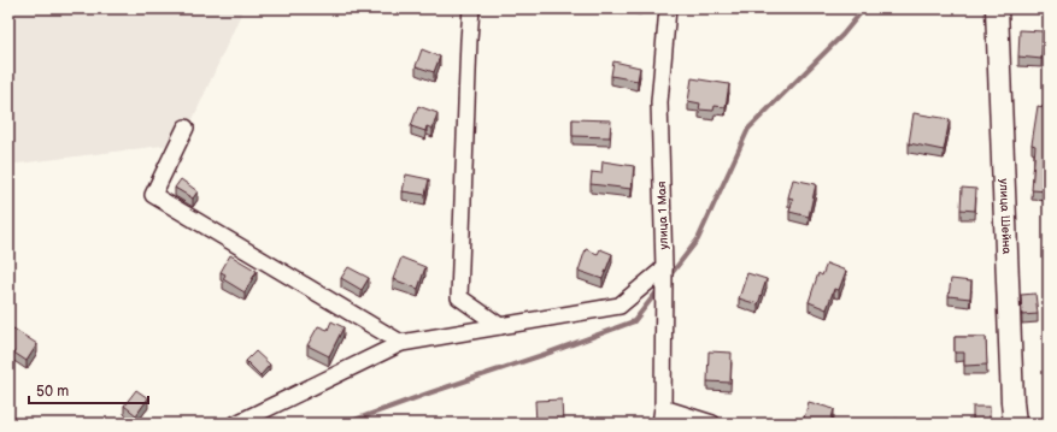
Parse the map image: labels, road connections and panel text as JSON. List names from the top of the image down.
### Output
{
  "streets": {
    "street": ["улица 1 Мая", "улица Шейна"]
  },
  "scale_bar": "50 m"
}
